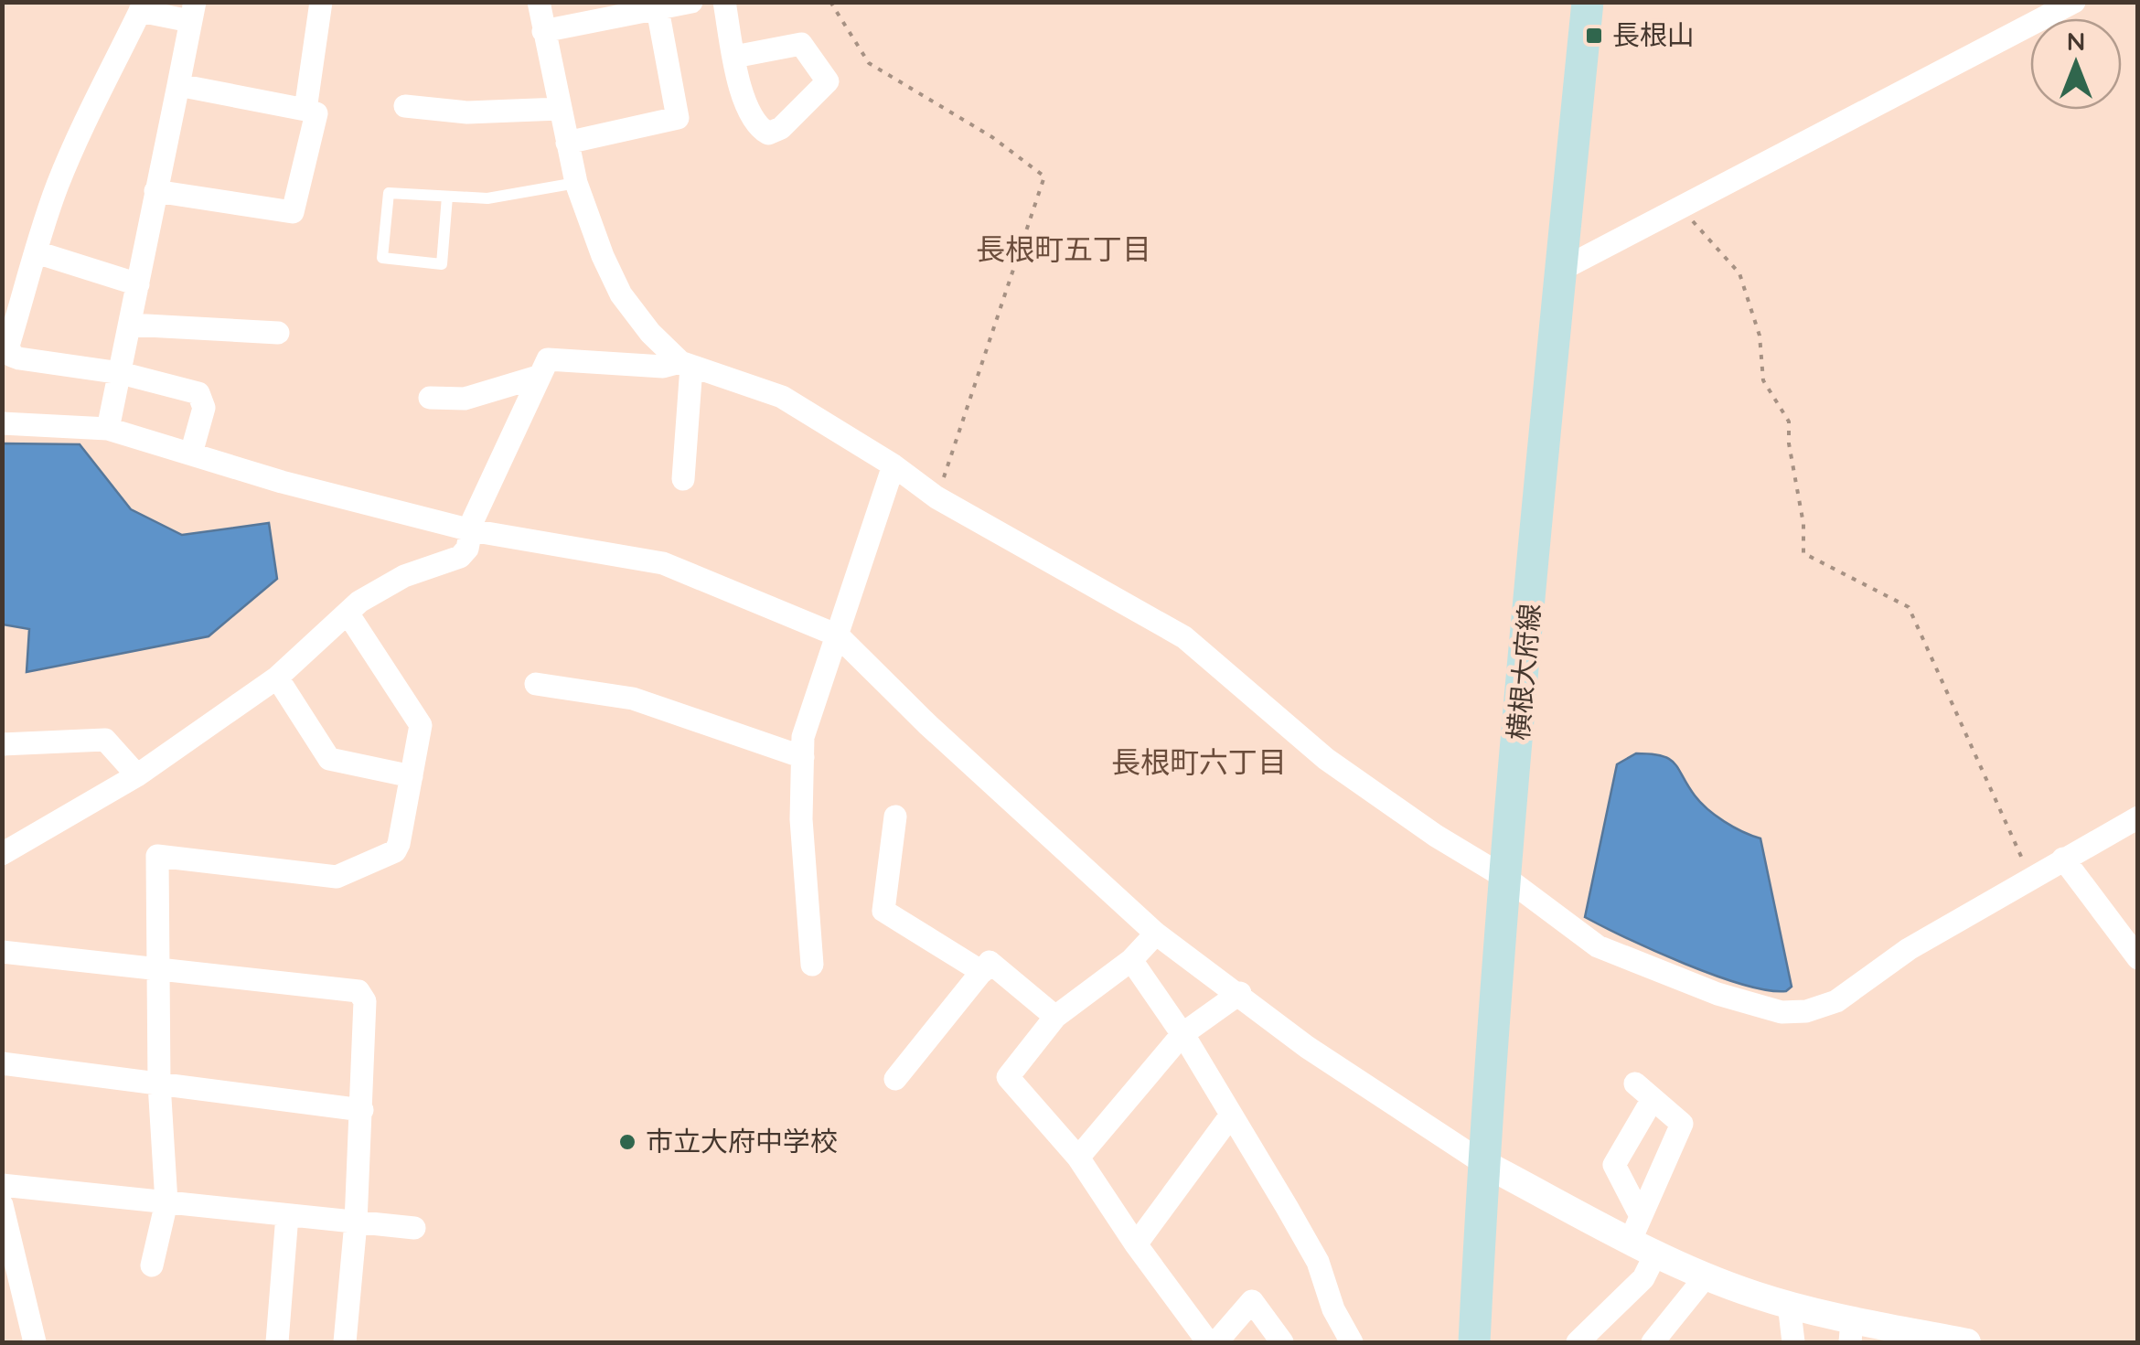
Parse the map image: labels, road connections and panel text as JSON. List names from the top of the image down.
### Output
{
  "streets": {
    "main road": ["横根大府線"]
  },
  "districts": ["長根町五丁目", "長根町六丁目"],
  "places": {
    "transit": ["長根山"],
    "other": ["市立大府中学校"]
  },
  "north": "top"
}
